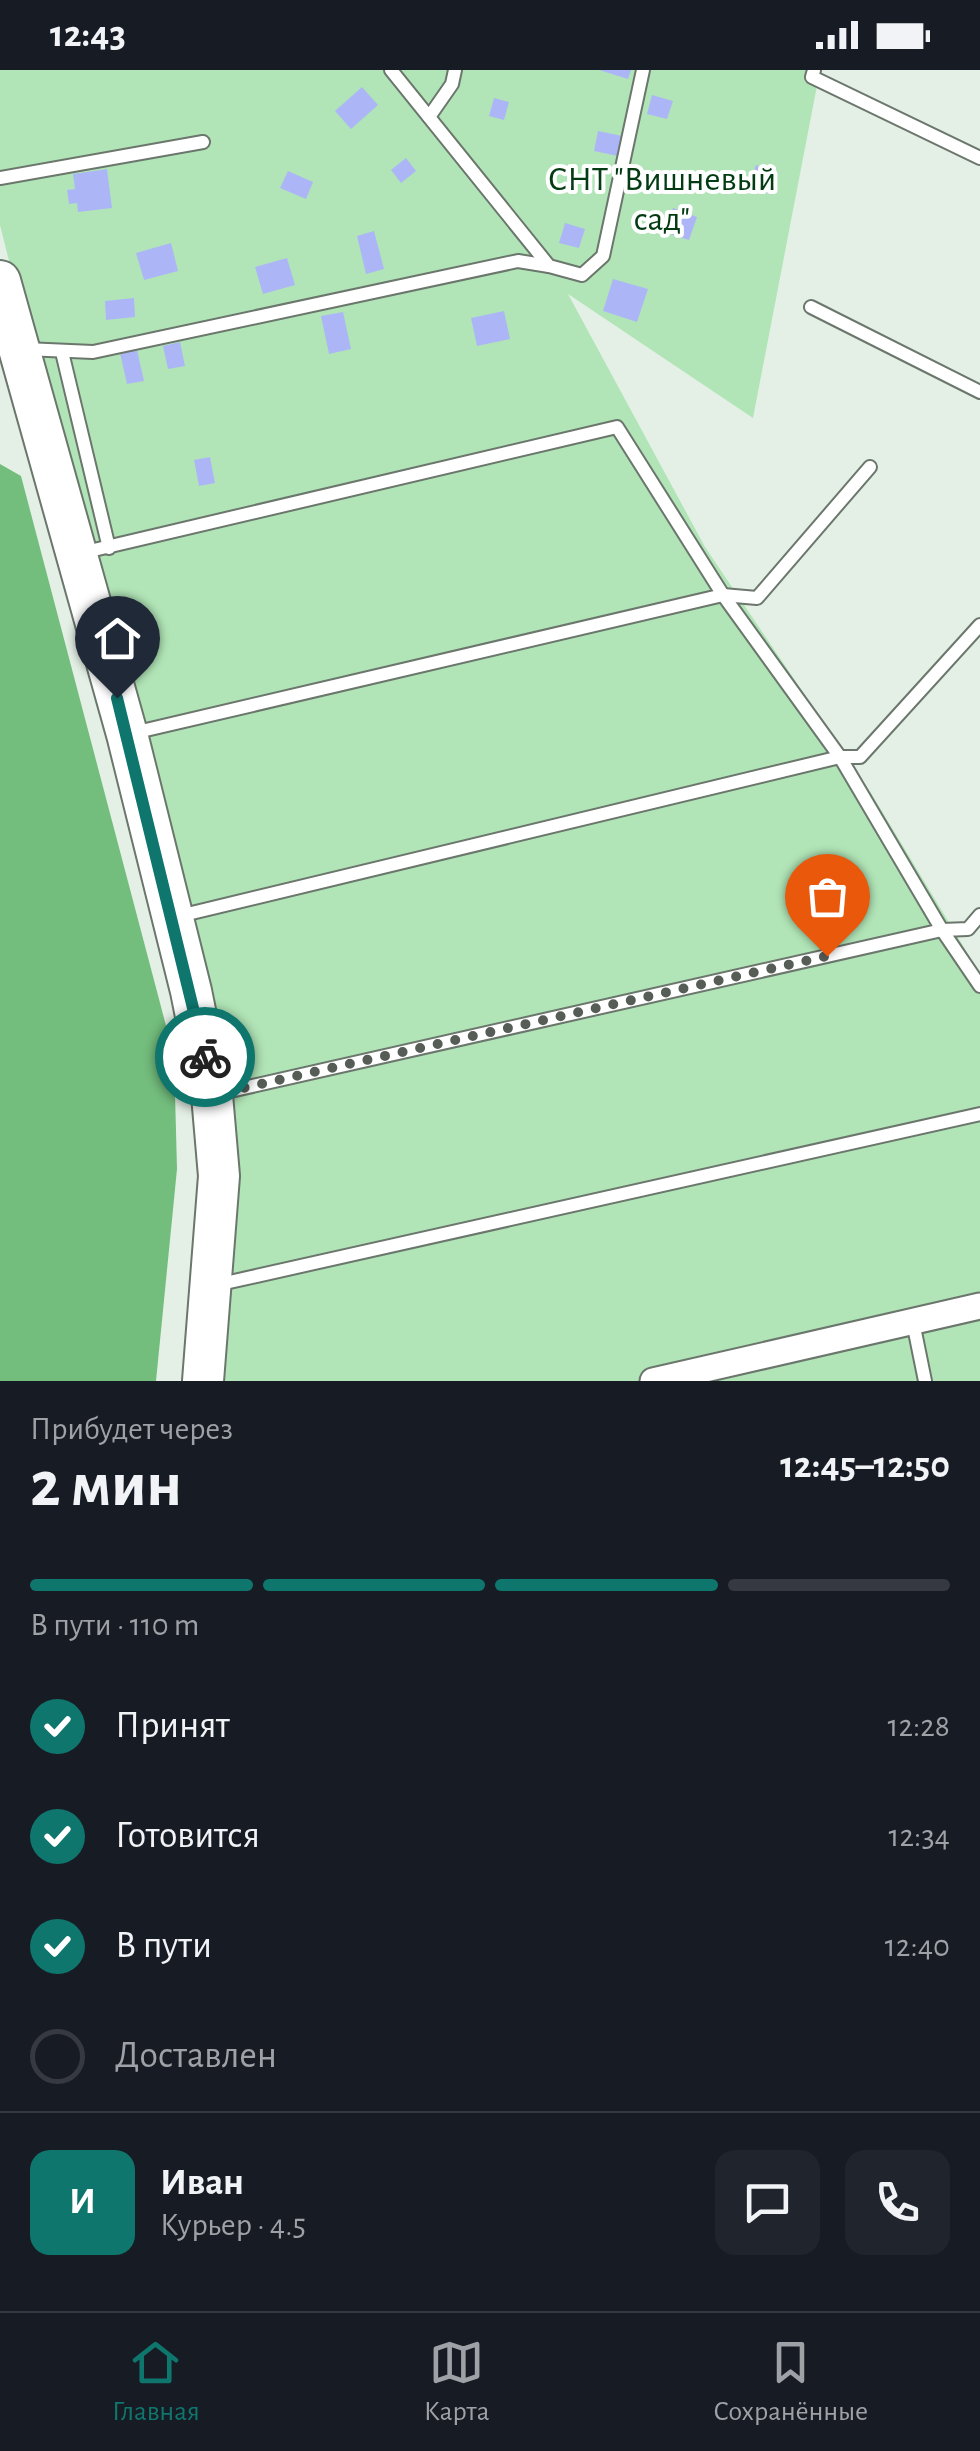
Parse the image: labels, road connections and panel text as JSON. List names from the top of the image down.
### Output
{
  "parks": ["СНТ \"Вишневый сад\""],
  "page": {
    "status": "12:43",
    "heading": ["2 мин", "Прибудет через", "12:45–12:50"],
    "panel": ["Иван", "Курьер · 4.5"],
    "bar": "В пути · 110 m",
    "list": [
      ["Принят", "12:28"],
      ["Готовится", "12:34"],
      ["В пути", "12:40"],
      "Доставлен"
    ],
    "round": "И",
    "tabs": ["Главная", "Карта", "Сохранённые"]
  }
}
